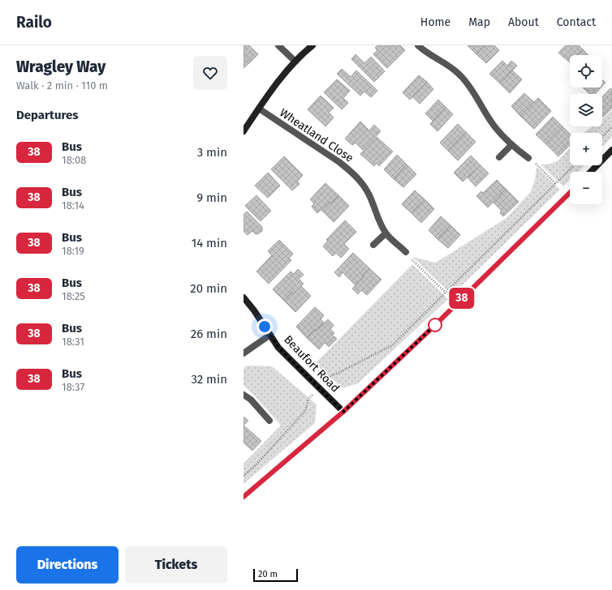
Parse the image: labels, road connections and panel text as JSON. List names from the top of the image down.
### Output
{
  "streets": {
    "street": ["Wheatland Close", "Beaufort Road"]
  },
  "lines": ["bus line 38"],
  "scale_bar": "20 m",
  "page": {
    "header": "Railo",
    "nav": [
      "Home",
      "Map",
      "About",
      "Contact"
    ],
    "heading": [
      ["Wragley Way", "Walk · 2 min · 110 m"],
      "Departures"
    ],
    "on_map": "38",
    "map_buttons": ["+", "−"],
    "list": [
      {
        "mark": "38",
        "name": "Bus",
        "note": "18:08",
        "value": "3 min"
      },
      {
        "mark": "38",
        "name": "Bus",
        "note": "18:14",
        "value": "9 min"
      },
      {
        "mark": "38",
        "name": "Bus",
        "note": "18:19",
        "value": "14 min"
      },
      {
        "mark": "38",
        "name": "Bus",
        "note": "18:25",
        "value": "20 min"
      },
      {
        "mark": "38",
        "name": "Bus",
        "note": "18:31",
        "value": "26 min"
      },
      {
        "mark": "38",
        "name": "Bus",
        "note": "18:37",
        "value": "32 min"
      }
    ],
    "buttons": ["Directions", "Tickets"],
    "scale": "20 m"
  }
}
